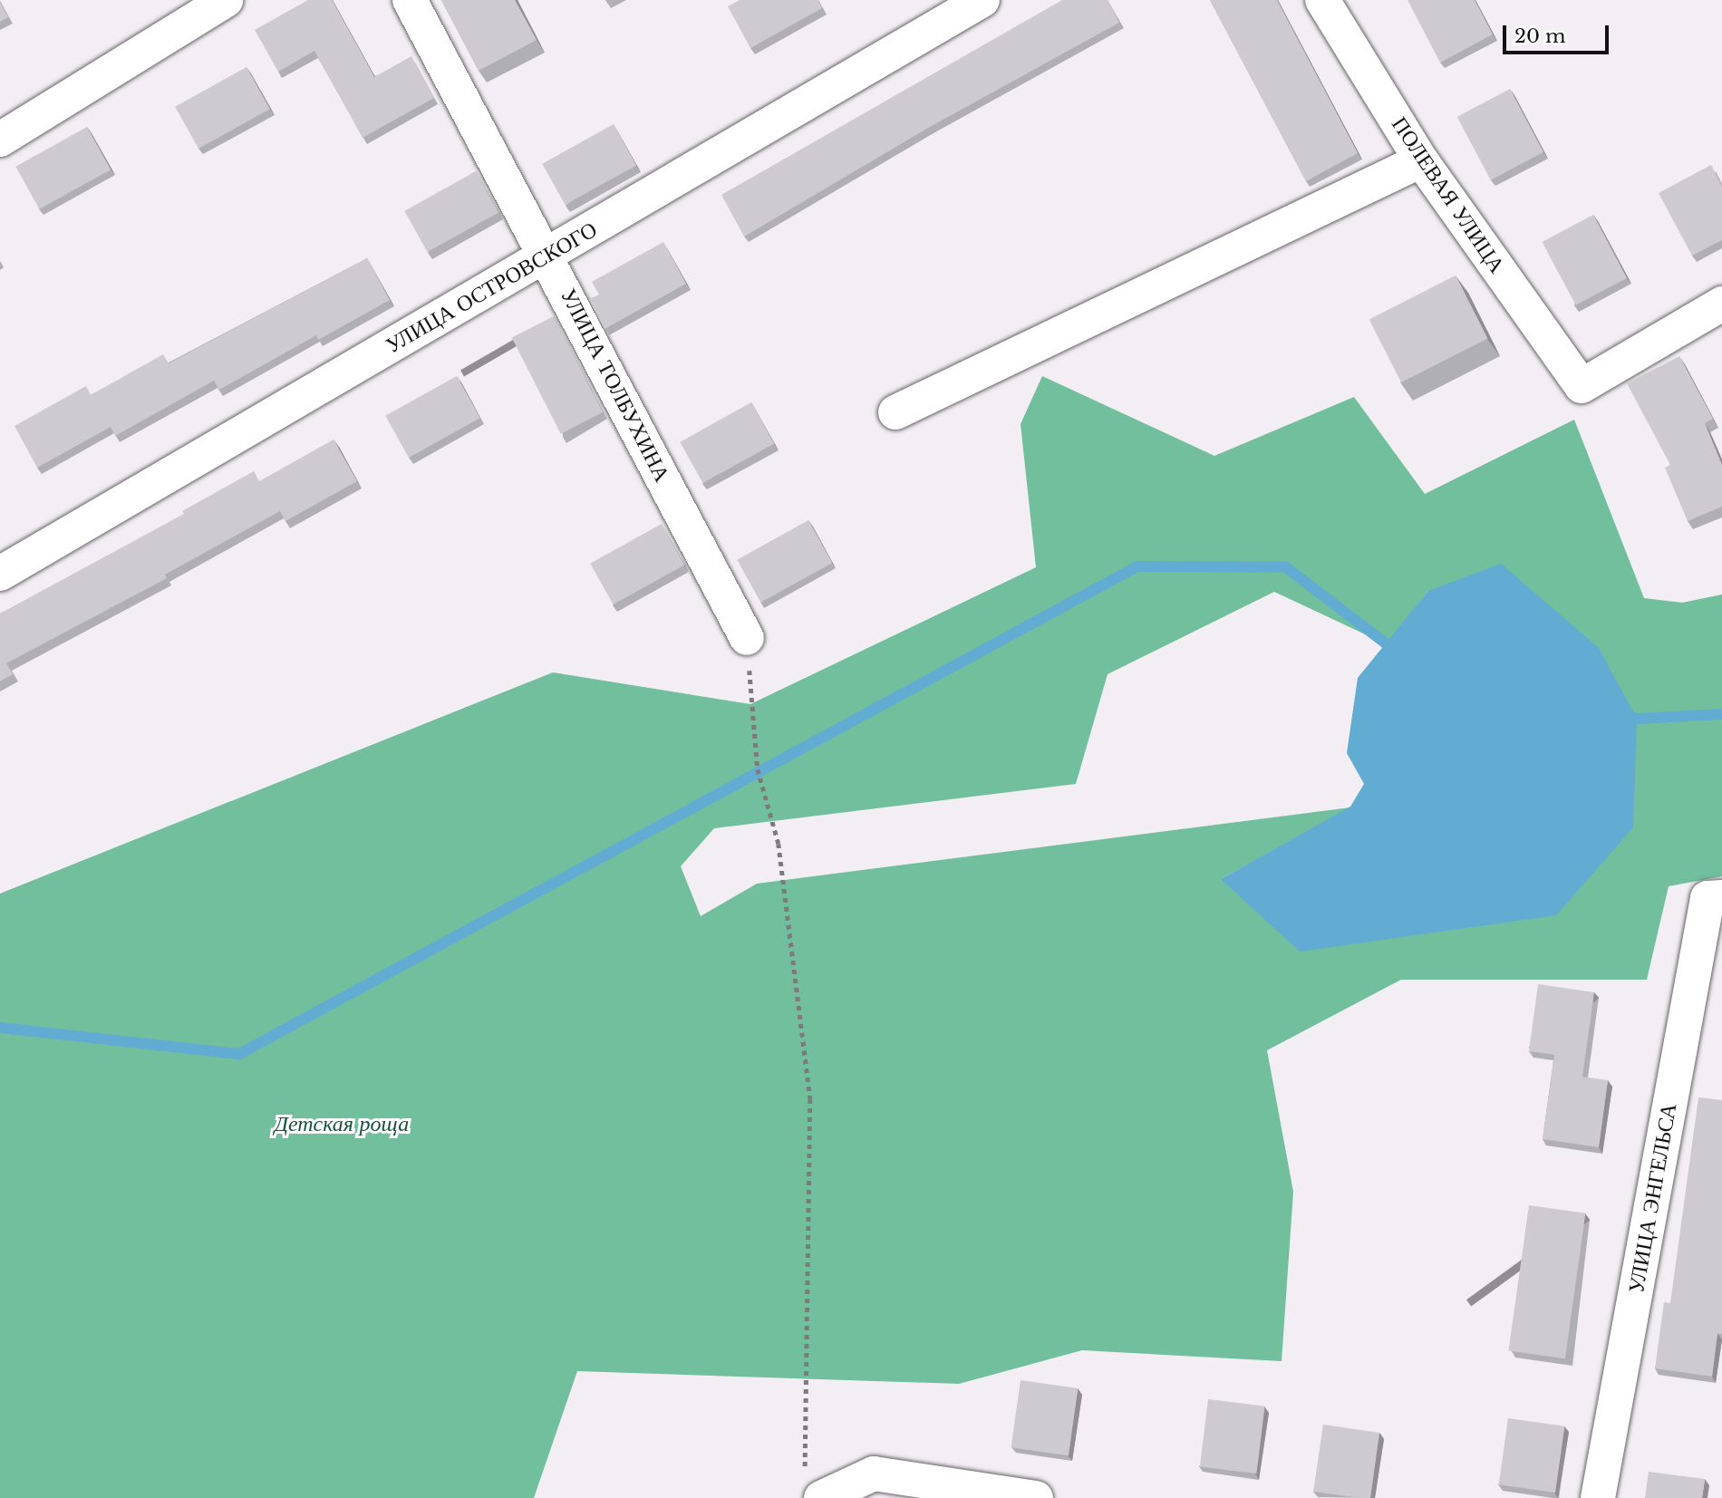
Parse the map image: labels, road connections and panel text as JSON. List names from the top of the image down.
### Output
{
  "streets": {
    "street": [
      "ПОЛЕВАЯ УЛИЦА",
      "УЛИЦА ОСТРОВСКОГО",
      "УЛИЦА ТОЛБУХИНА",
      "УЛИЦА ЭНГЕЛЬСА"
    ]
  },
  "crossings": [
    ["УЛИЦА ОСТРОВСКОГО", "УЛИЦА ТОЛБУХИНА"]
  ],
  "parks": ["Детская роща"],
  "scale_bar": "20 m"
}
